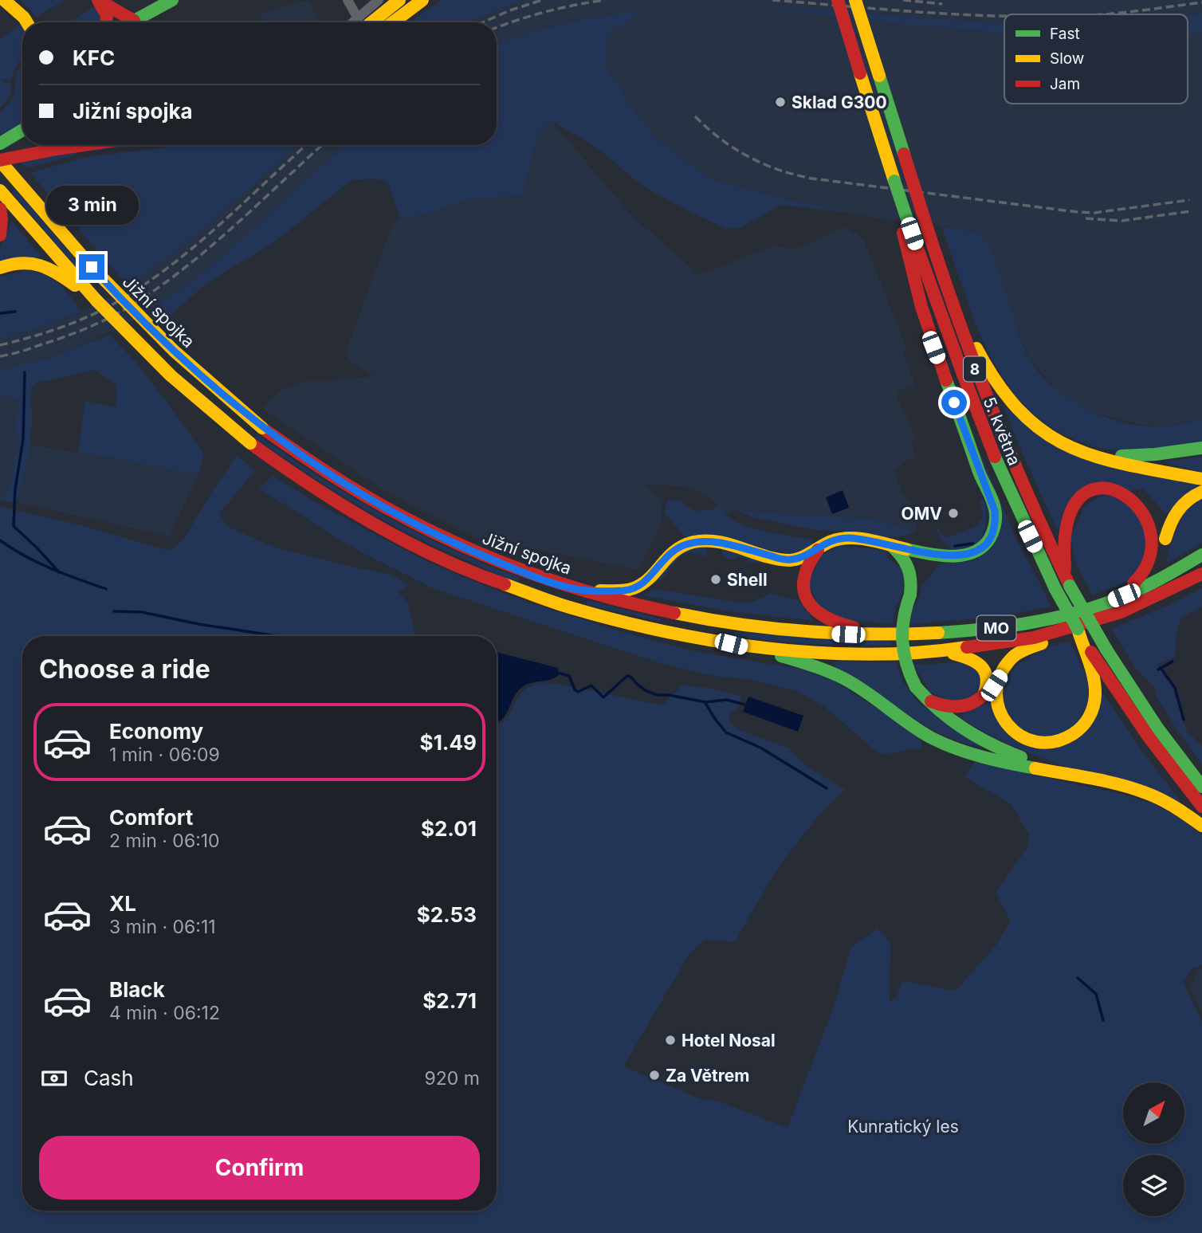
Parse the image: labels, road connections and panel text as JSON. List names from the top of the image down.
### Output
{
  "streets": {
    "main road": [
      "Jižní spojka",
      "8",
      "5. května",
      "MO"
    ]
  },
  "crossings": [
    ["5. května", "MO"]
  ],
  "parks": ["Kunratický les"],
  "places": [
    "Sklad G300",
    "OMV",
    "Shell",
    "Hotel Nosal",
    "Za Větrem"
  ],
  "legend": ["Fast", "Slow", "Jam"],
  "north": "top right",
  "page": {
    "banner": ["KFC", "Jižní spojka"],
    "bubble": "3 min",
    "heading": "Choose a ride",
    "list": [
      {
        "name": "Economy",
        "note": "1 min · 06:09",
        "value": "$1.49"
      },
      {
        "name": "Comfort",
        "note": "2 min · 06:10",
        "value": "$2.01"
      },
      {
        "name": "XL",
        "note": "3 min · 06:11",
        "value": "$2.53"
      },
      {
        "name": "Black",
        "note": "4 min · 06:12",
        "value": "$2.71"
      }
    ],
    "pay": ["Cash", "920 m"],
    "buttons": "Confirm"
  }
}
